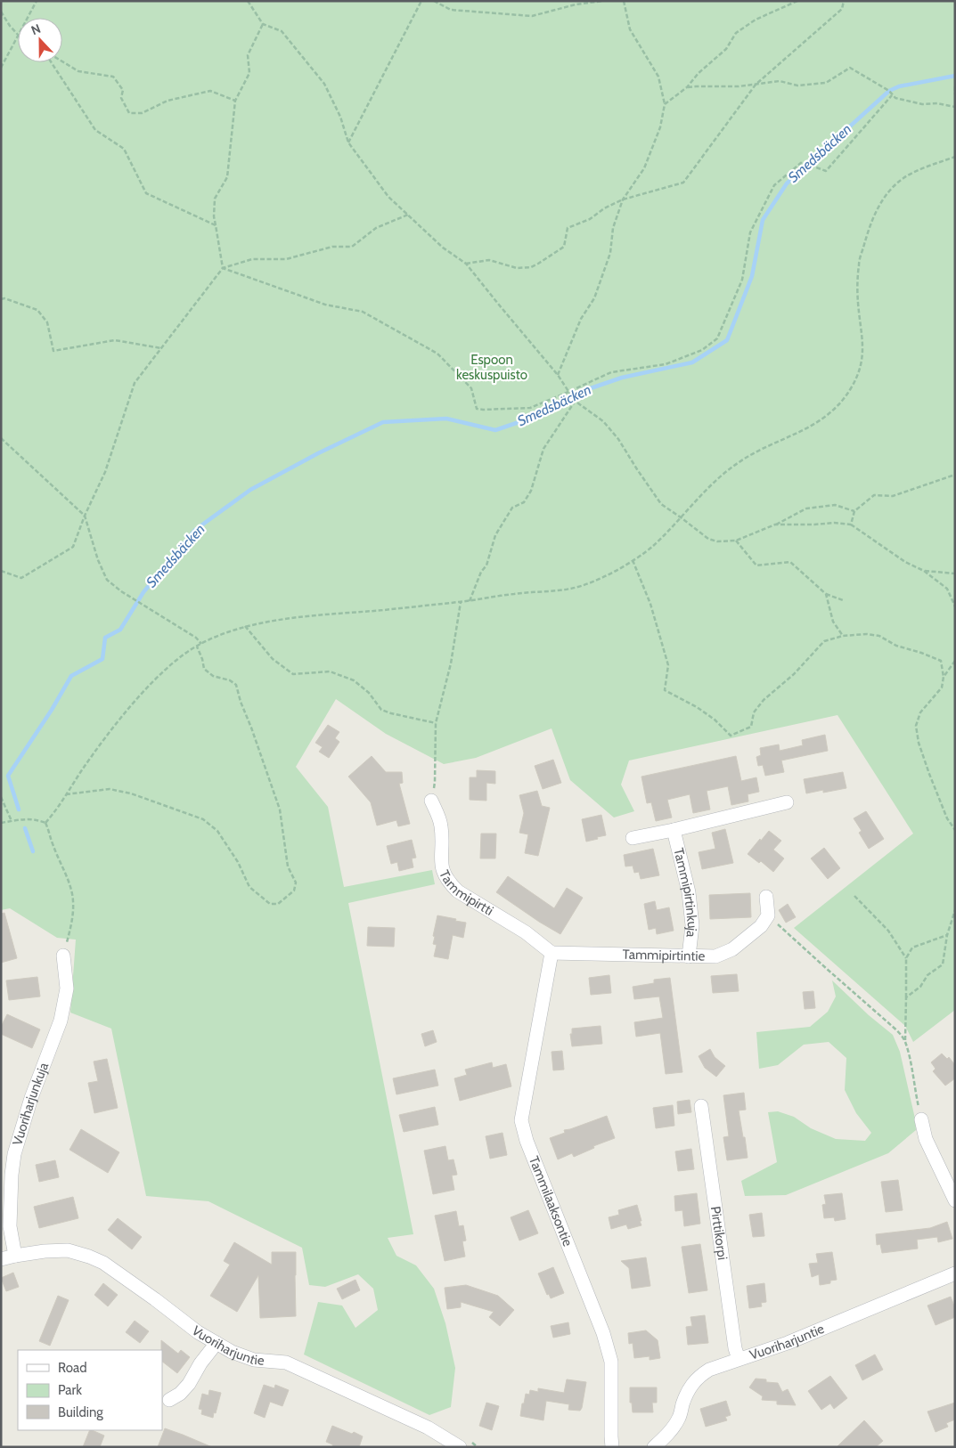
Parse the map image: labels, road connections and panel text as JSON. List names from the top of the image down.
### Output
{
  "streets": {
    "street": [
      "Tammipirtti",
      "Tammipirtinkuja",
      "Tammipirtintie",
      "Vuoriharjunkuja",
      "Tammilaaksontie",
      "Pirttikorpi",
      "Vuoriharjuntie"
    ]
  },
  "crossings": [
    ["Tammipirtti", "Tammipirtintie"],
    ["Tammipirtti", "Tammilaaksontie"],
    ["Tammipirtinkuja", "Tammipirtintie"],
    ["Tammipirtintie", "Tammilaaksontie"],
    ["Vuoriharjunkuja", "Vuoriharjuntie"],
    ["Pirttikorpi", "Vuoriharjuntie"]
  ],
  "water": ["Smedsbäcken"],
  "parks": ["Espoon keskuspuisto"],
  "legend": ["Road", "Park", "Building"],
  "north": "top"
}
